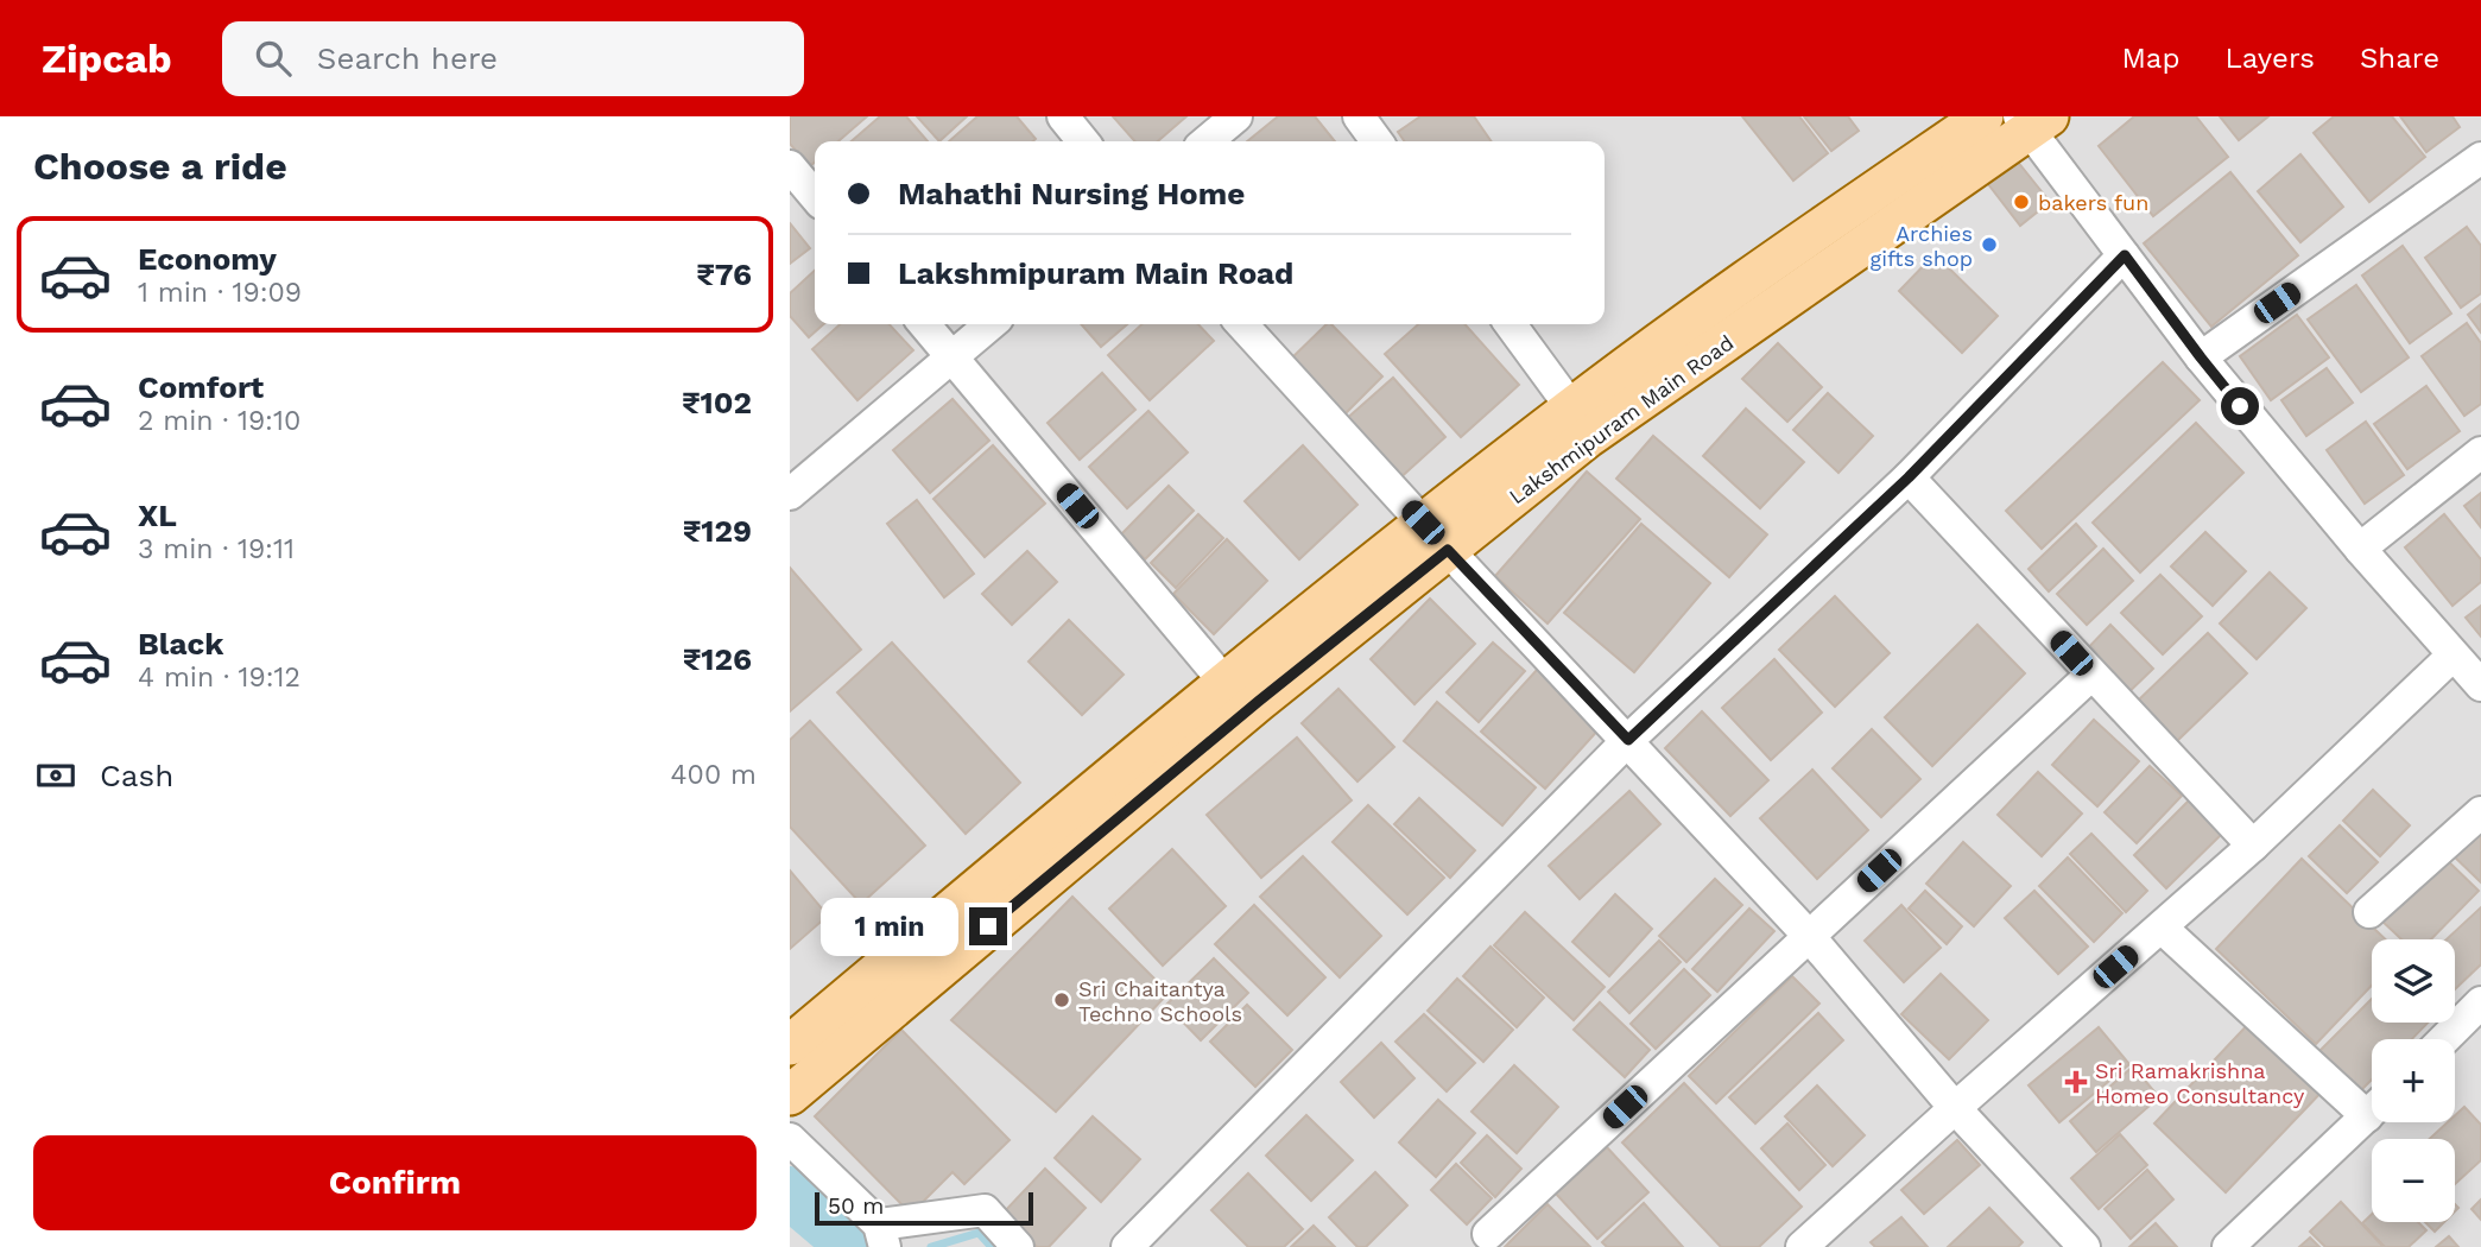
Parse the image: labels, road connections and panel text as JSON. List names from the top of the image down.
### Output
{
  "streets": {
    "main road": ["Lakshmipuram Main Road"]
  },
  "places": {
    "other": ["bakers fun", "Archies gifts shop", "Sri Chaitantya Techno Schools"],
    "health": ["Sri Ramakrishna Homeo Consultancy"]
  },
  "scale_bar": "50 m",
  "page": {
    "header": "Zipcab",
    "search": "Search here",
    "nav": ["Map", "Layers", "Share"],
    "heading": "Choose a ride",
    "banner": ["Mahathi Nursing Home", "Lakshmipuram Main Road"],
    "list": [
      {
        "name": "Economy",
        "note": "1 min · 19:09",
        "value": "₹76"
      },
      {
        "name": "Comfort",
        "note": "2 min · 19:10",
        "value": "₹102"
      },
      {
        "name": "XL",
        "note": "3 min · 19:11",
        "value": "₹129"
      },
      {
        "name": "Black",
        "note": "4 min · 19:12",
        "value": "₹126"
      }
    ],
    "pay": ["Cash", "400 m"],
    "bubble": "1 min",
    "map_buttons": ["+", "−"],
    "buttons": "Confirm",
    "scale": "50 m"
  }
}
